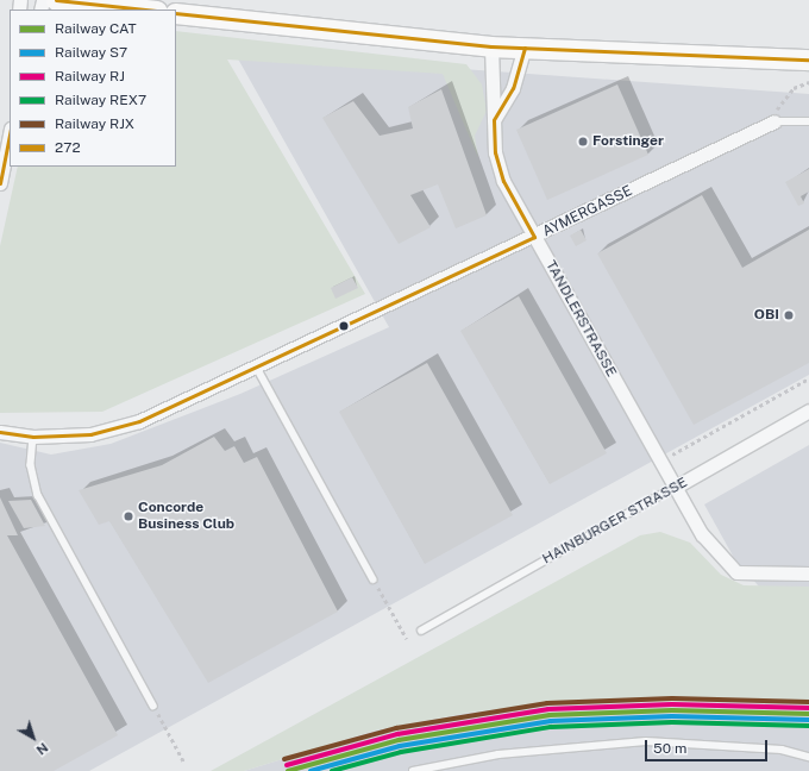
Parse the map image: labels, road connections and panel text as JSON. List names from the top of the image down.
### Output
{
  "streets": {
    "street": ["AYMERGASSE", "TANDLERSTRASSE", "HAINBURGER STRASSE"]
  },
  "crossings": [
    ["AYMERGASSE", "TANDLERSTRASSE"],
    ["TANDLERSTRASSE", "HAINBURGER STRASSE"]
  ],
  "places": ["Forstinger", "OBI", "Concorde Business Club"],
  "lines": [
    "transit line 272",
    "rail line RJX",
    "rail line RJ",
    "rail line CAT",
    "rail line S7",
    "rail line REX7"
  ],
  "legend": [
    "Railway CAT",
    "Railway S7",
    "Railway RJ",
    "Railway REX7",
    "Railway RJX",
    "272"
  ],
  "scale_bar": "50 m",
  "north": "bottom right"
}
